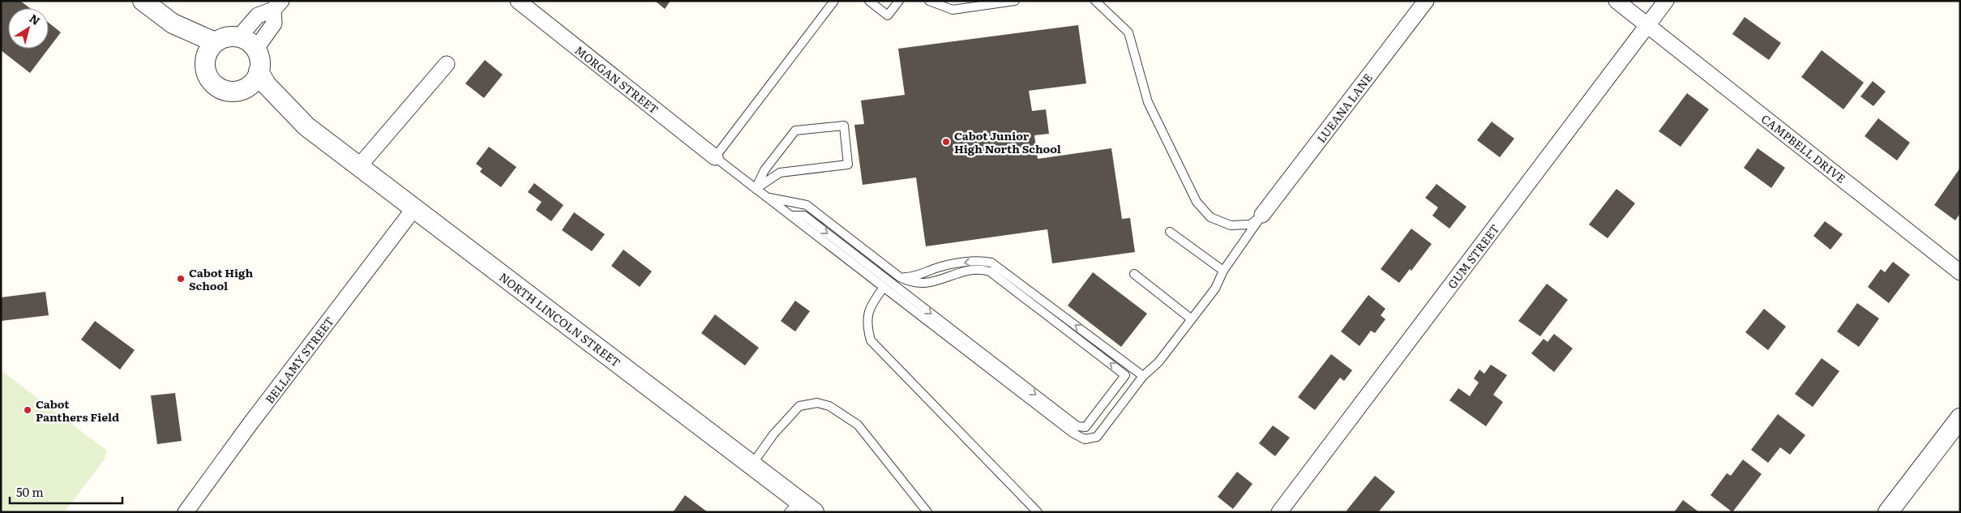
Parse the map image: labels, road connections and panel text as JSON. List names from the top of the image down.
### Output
{
  "streets": {
    "street": [
      "MORGAN STREET",
      "LUEANA LANE",
      "CAMPBELL DRIVE",
      "GUM STREET",
      "NORTH LINCOLN STREET",
      "BELLAMY STREET"
    ]
  },
  "crossings": [
    ["CAMPBELL DRIVE", "GUM STREET"],
    ["NORTH LINCOLN STREET", "BELLAMY STREET"]
  ],
  "places": ["Cabot Junior High North School", "Cabot High School", "Cabot Panthers Field"],
  "scale_bar": "50 m",
  "north": "top right"
}
